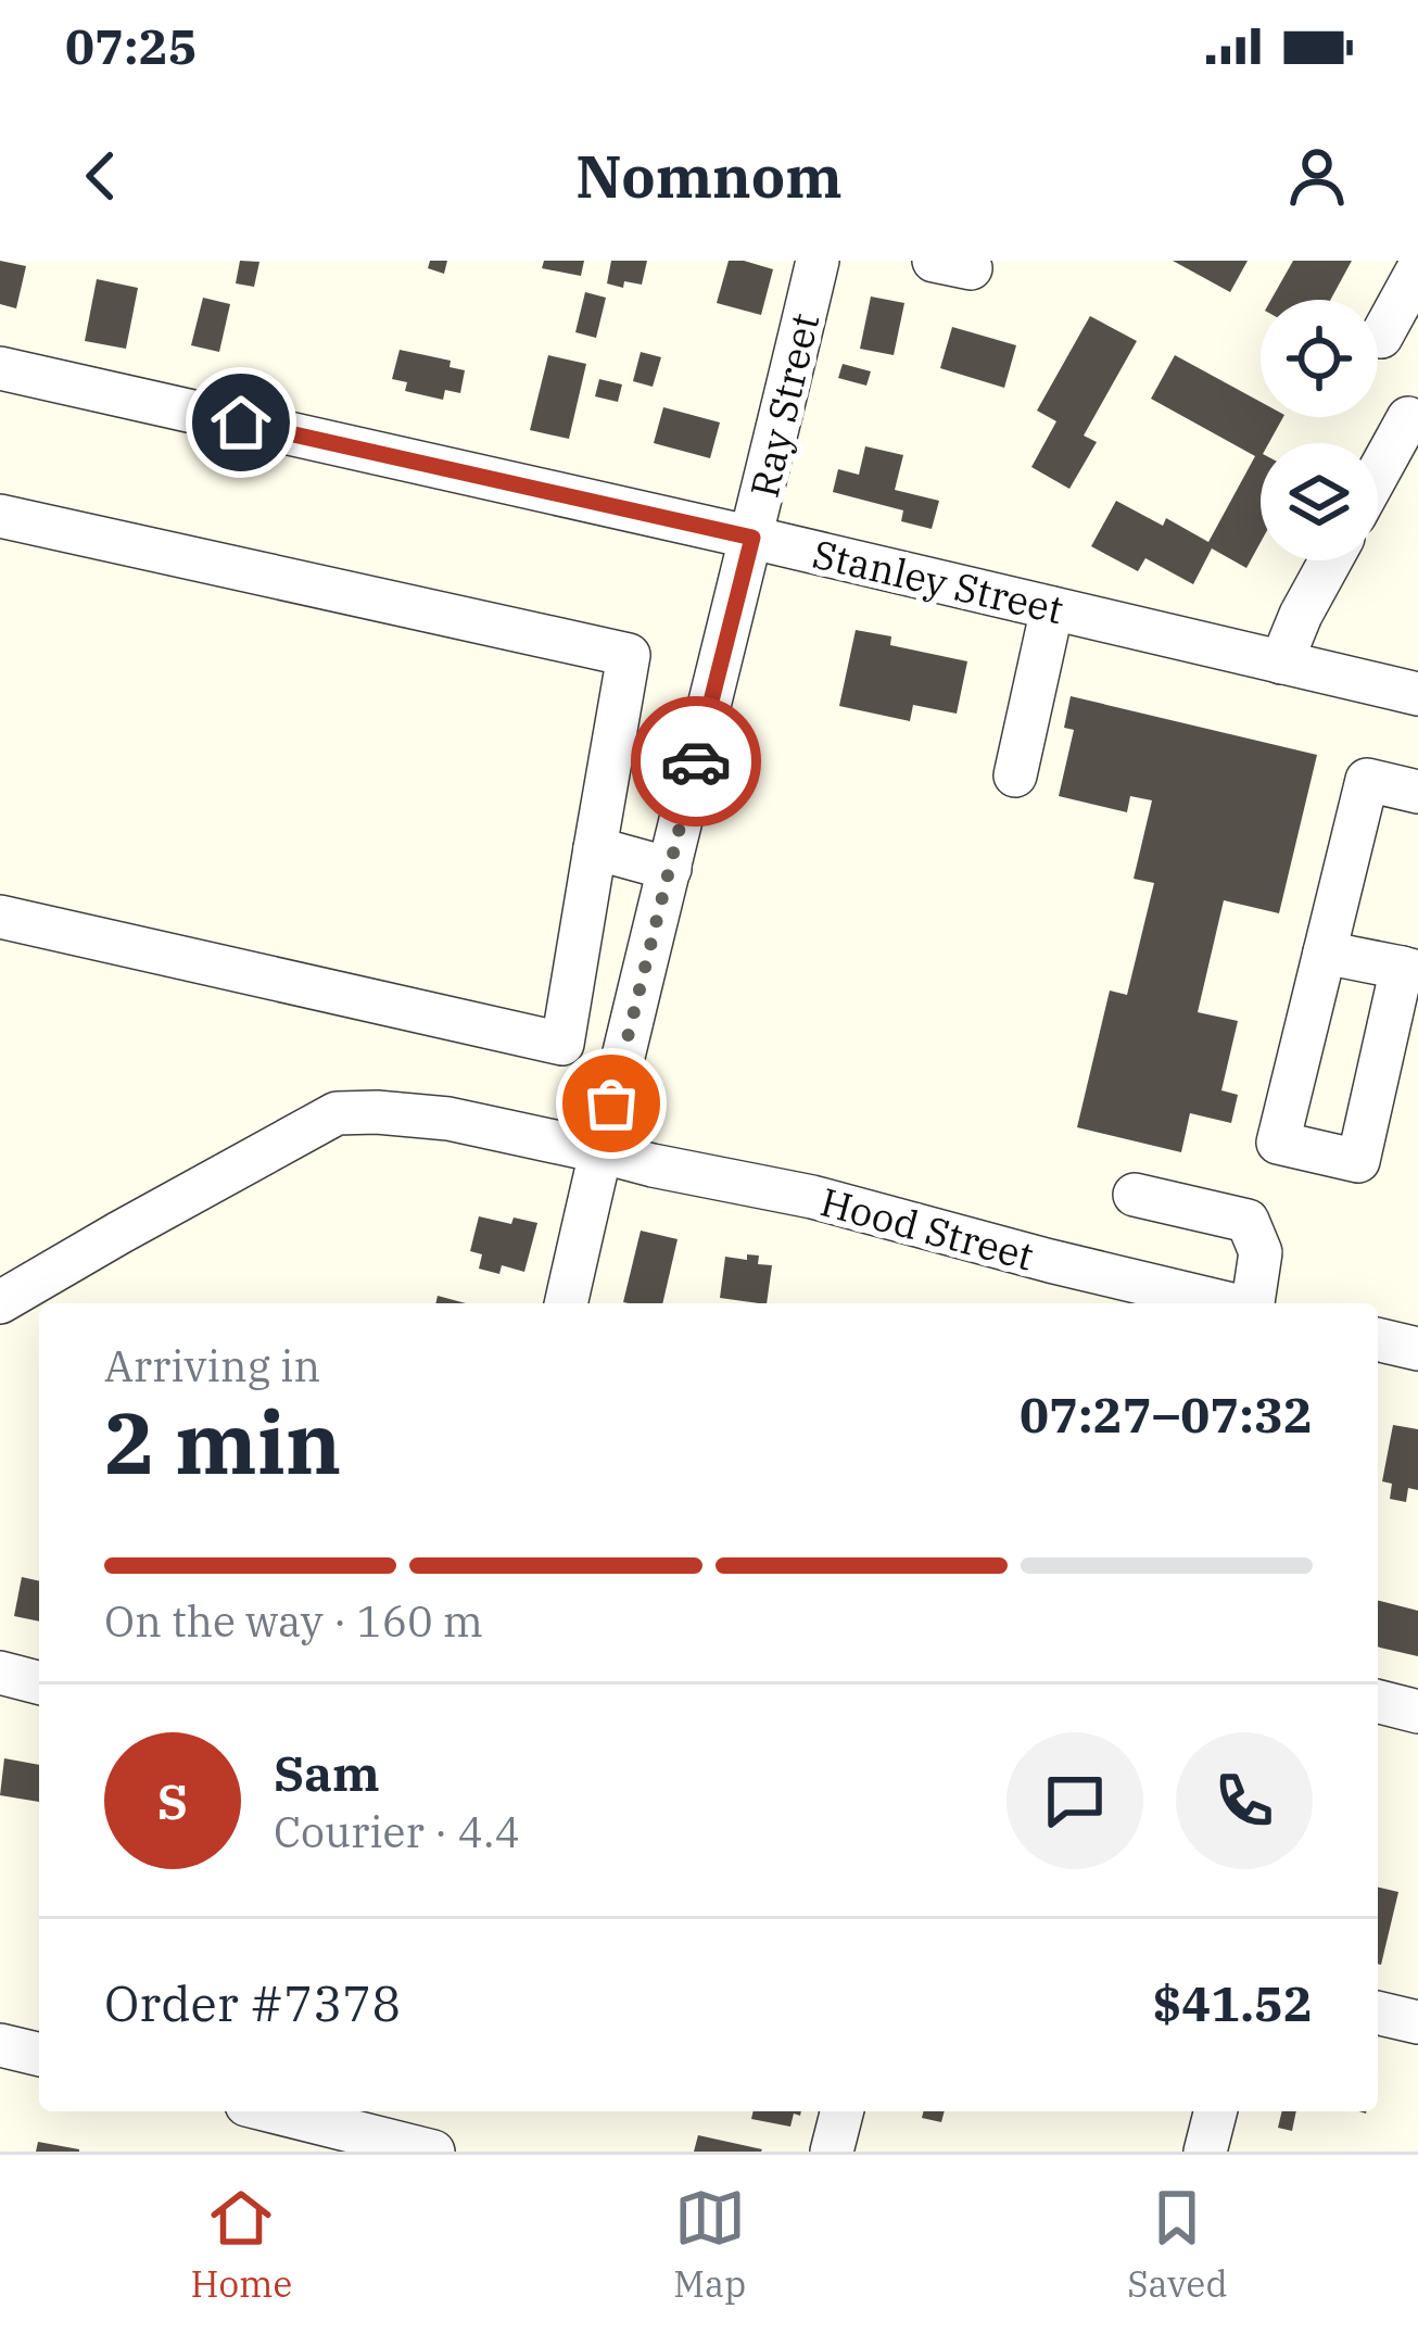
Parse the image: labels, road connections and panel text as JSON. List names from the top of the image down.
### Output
{
  "streets": {
    "street": ["Ray Street", "Stanley Street", "Hood Street"]
  },
  "crossings": [
    ["Ray Street", "Stanley Street"],
    ["Ray Street", "Hood Street"]
  ],
  "page": {
    "status": "07:25",
    "header": "Nomnom",
    "heading": ["2 min", "Arriving in", "07:27–07:32"],
    "panel": [
      "Sam",
      "Courier · 4.4",
      "Order #7378",
      "$41.52"
    ],
    "bar": "On the way · 160 m",
    "round": "S",
    "tabs": ["Home", "Map", "Saved"]
  }
}
